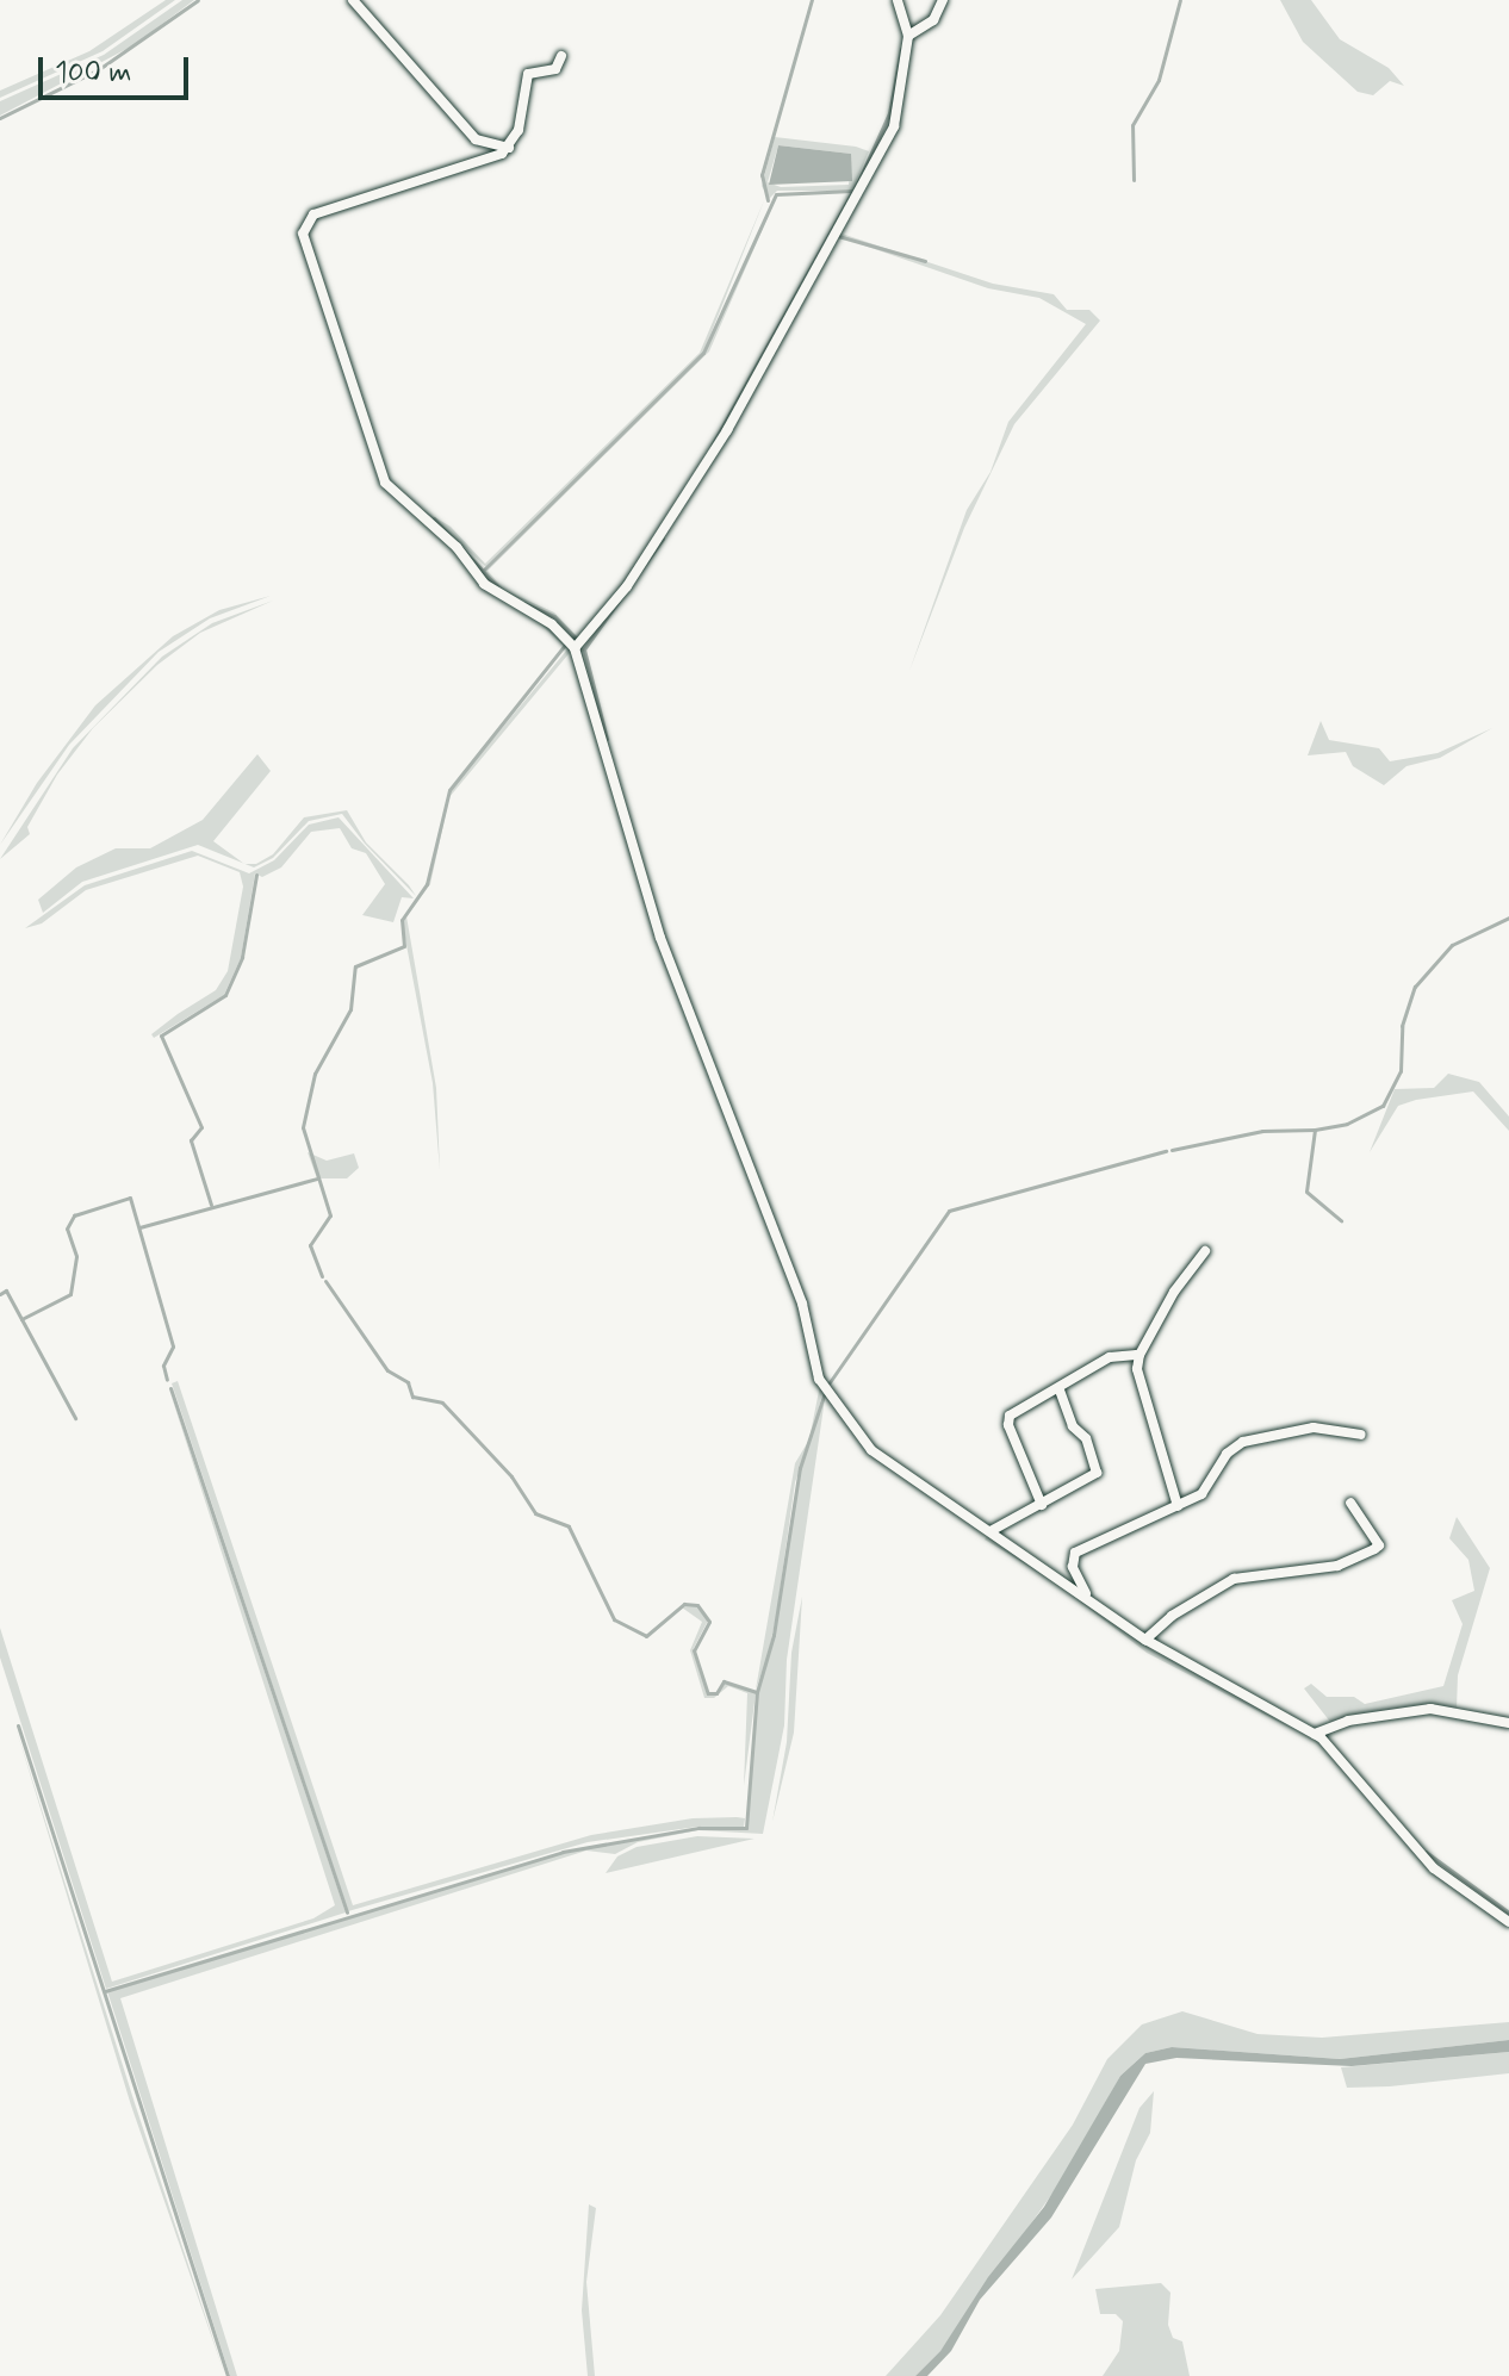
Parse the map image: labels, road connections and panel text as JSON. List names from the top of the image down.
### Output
{
  "scale_bar": "100 m"
}
